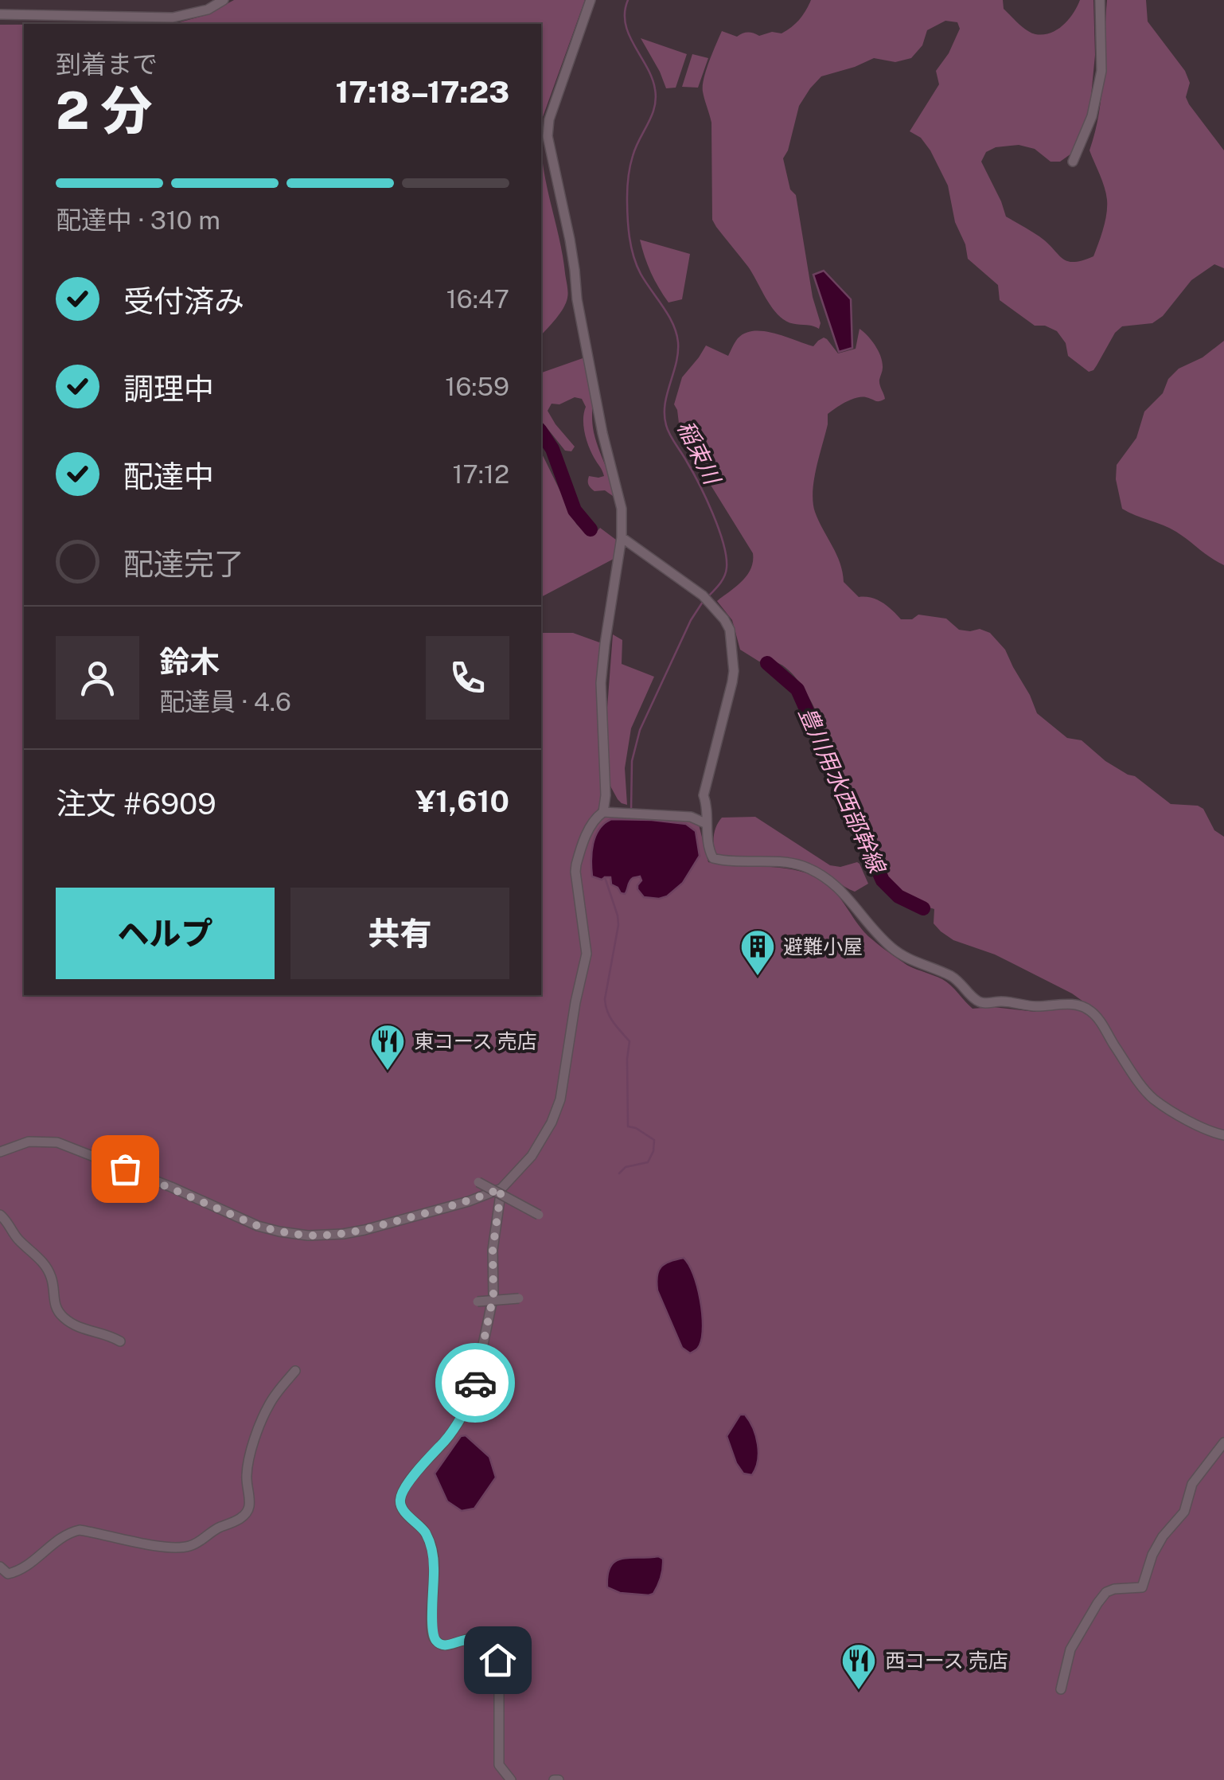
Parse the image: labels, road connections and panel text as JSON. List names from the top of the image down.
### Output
{
  "water": ["稲束川", "豊川用水西部幹線"],
  "places": {
    "building": ["避難小屋"],
    "restaurant": ["東コース 売店", "西コース 売店"]
  },
  "page": {
    "heading": ["2 分", "到着まで", "17:18–17:23"],
    "panel": [
      "鈴木",
      "配達員 · 4.6",
      "注文 #6909",
      "¥1,610"
    ],
    "bar": "配達中 · 310 m",
    "list": [
      ["受付済み", "16:47"],
      ["調理中", "16:59"],
      ["配達中", "17:12"],
      "配達完了"
    ],
    "buttons": ["ヘルプ", "共有"]
  }
}
